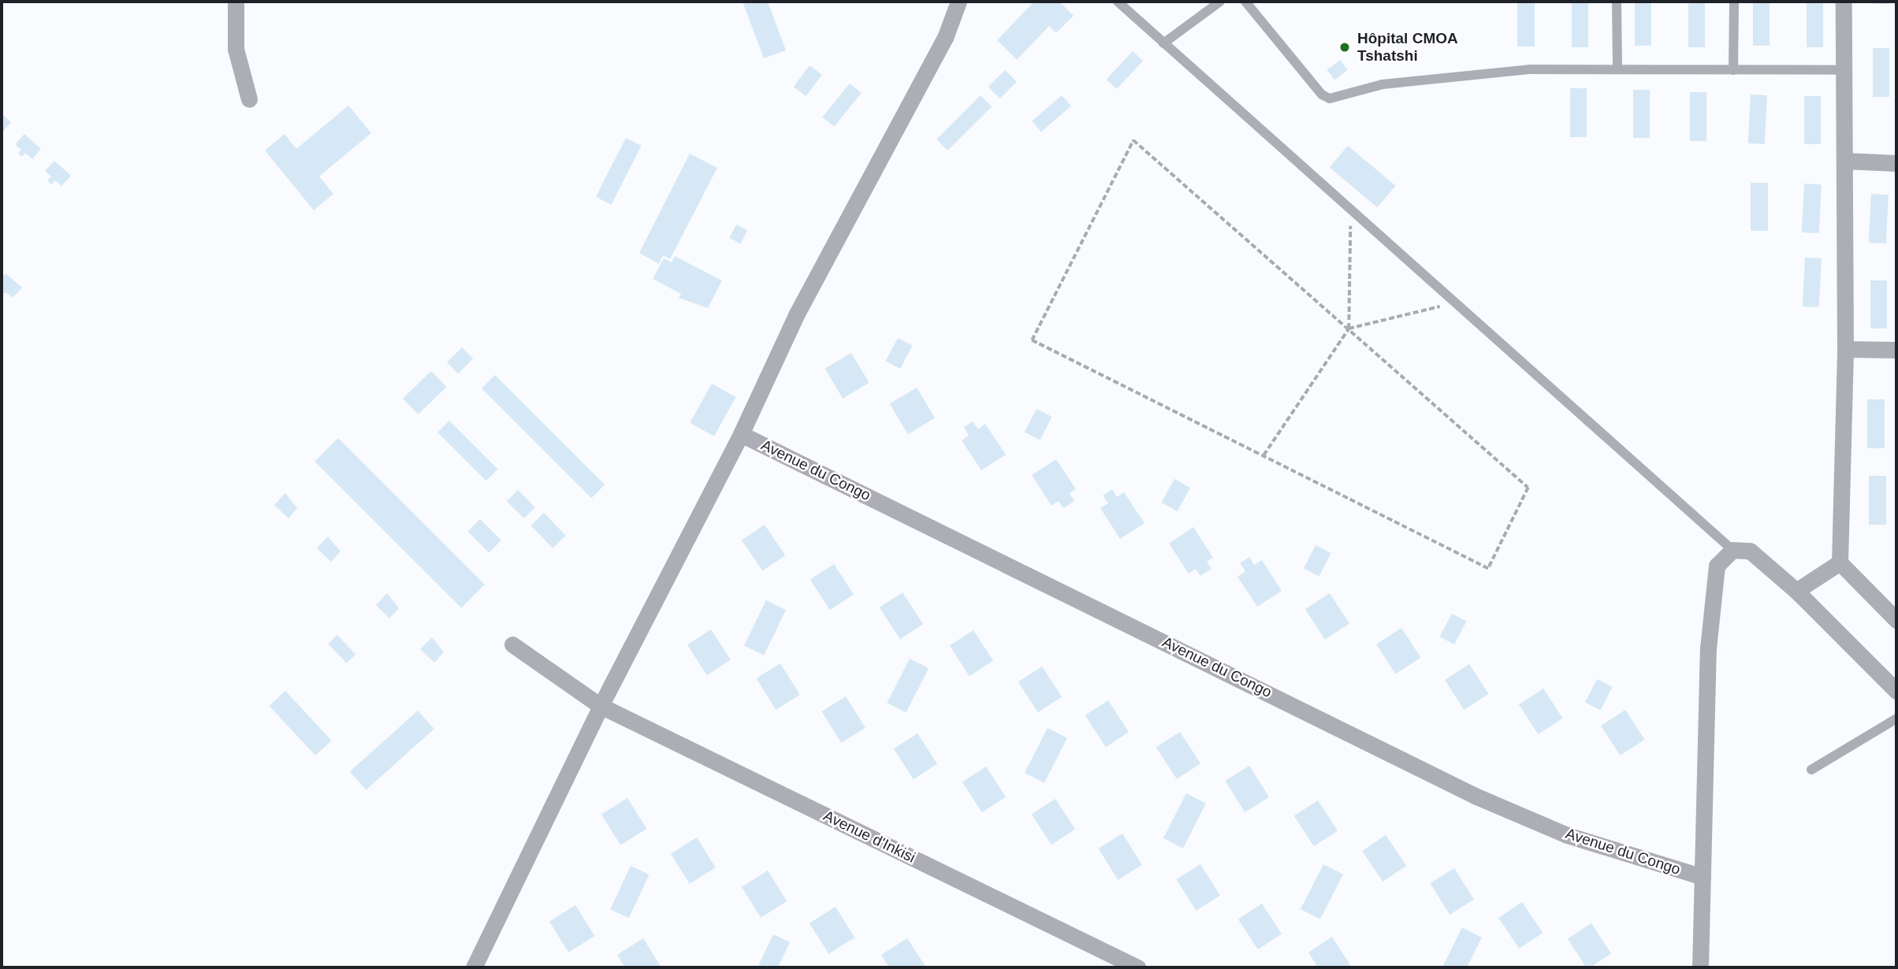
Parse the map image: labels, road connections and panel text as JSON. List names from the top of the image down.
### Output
{
  "streets": {
    "street": ["Avenue du Congo", "Avenue d'Inkisi"]
  },
  "places": ["Hôpital CMOA Tshatshi"]
}
